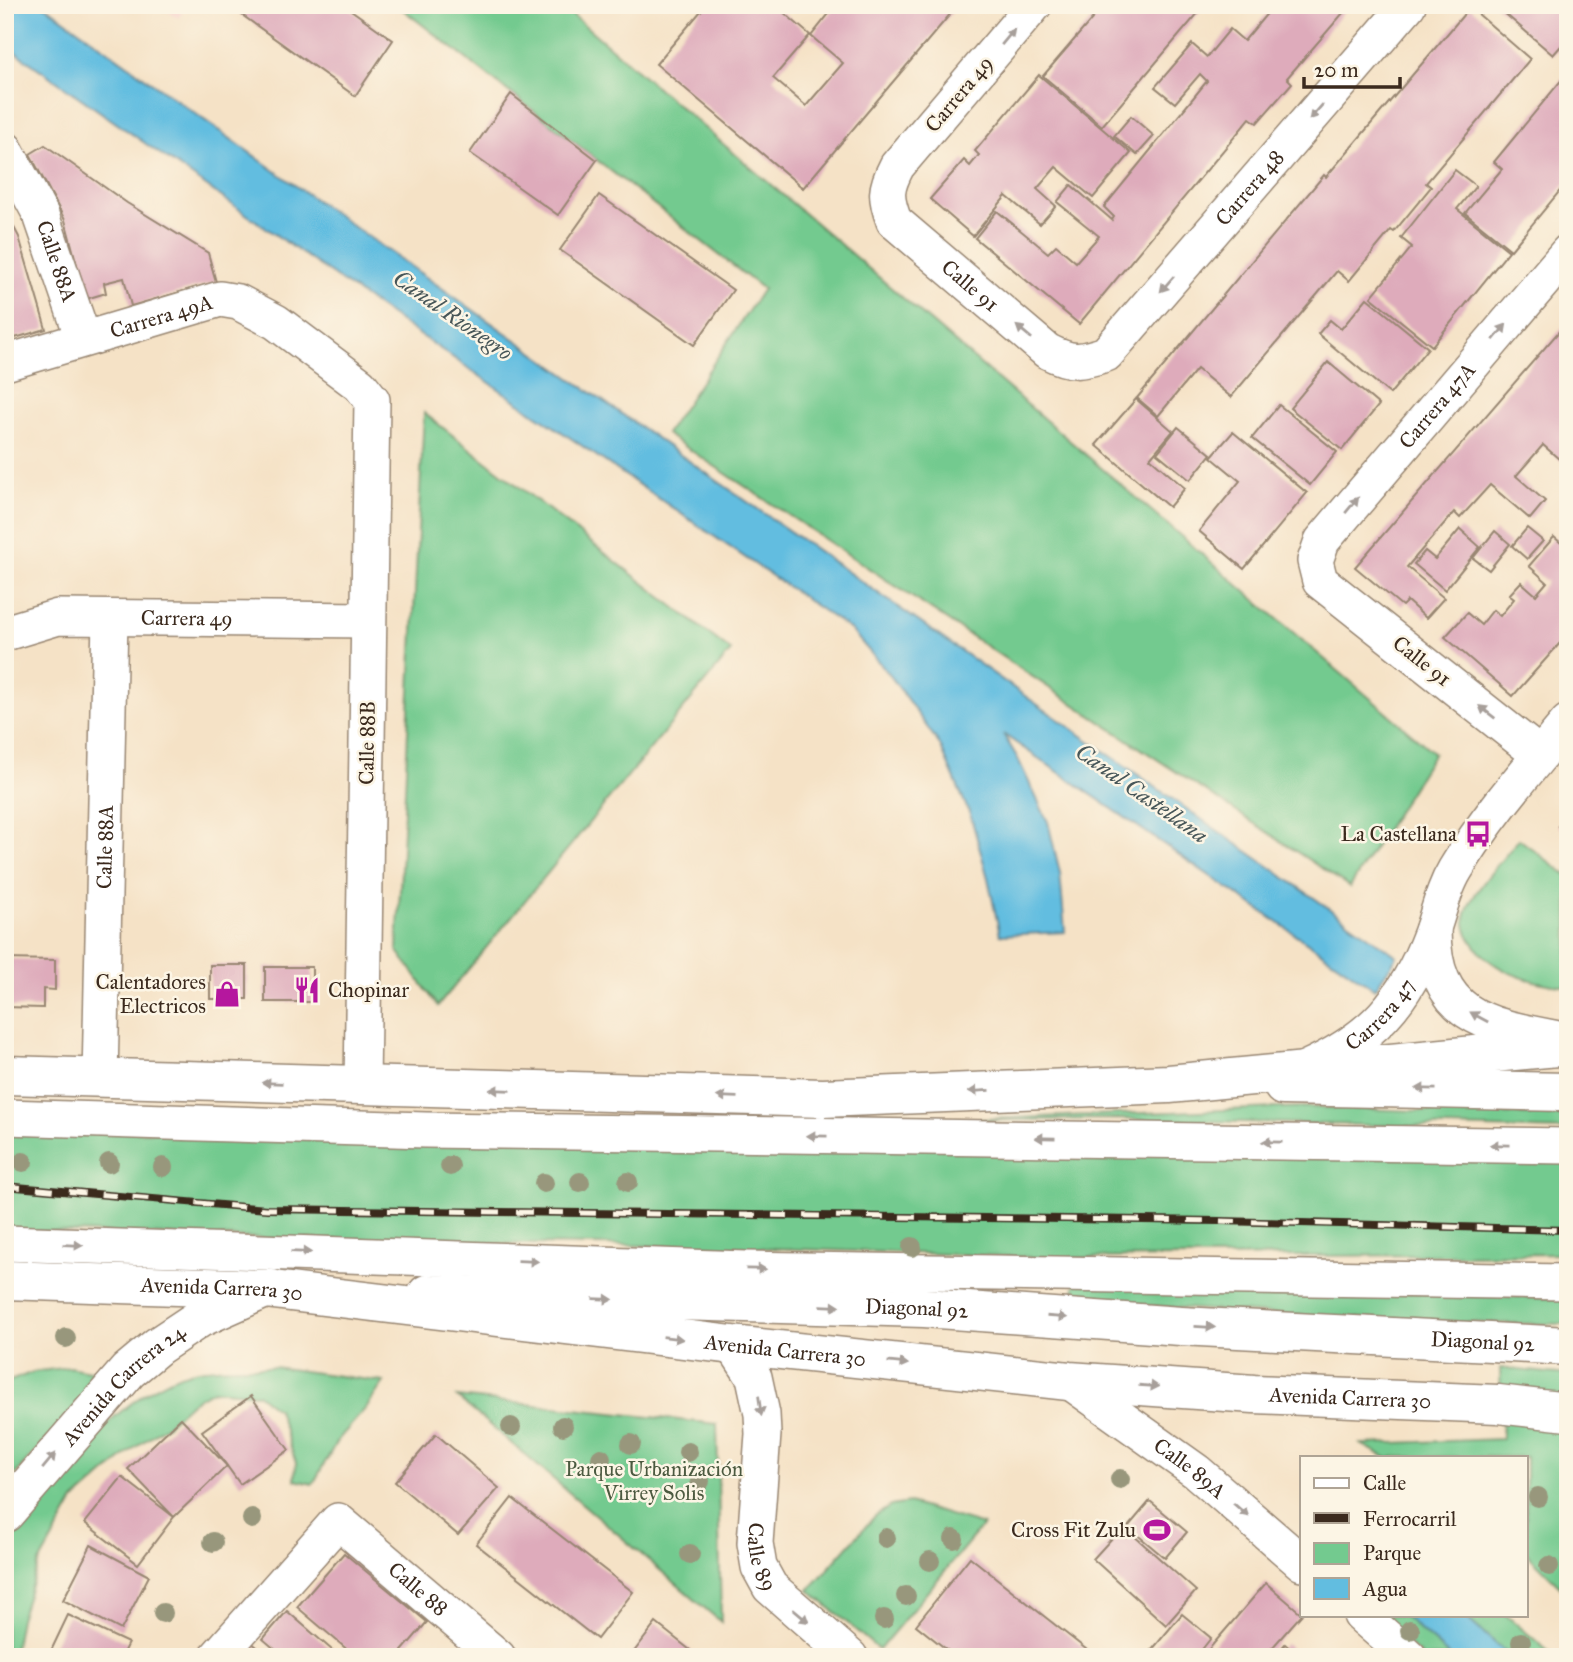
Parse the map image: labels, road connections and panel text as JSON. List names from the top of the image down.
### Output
{
  "streets": {
    "main road": ["Avenida Carrera 30", "Diagonal 92", "Avenida Carrera 24"],
    "street": [
      "Carrera 49",
      "Carrera 48",
      "Calle 88A",
      "Calle 91",
      "Carrera 49A",
      "Carrera 47A",
      "Calle 88B",
      "Carrera 47",
      "Calle 89A",
      "Calle 89",
      "Calle 88"
    ]
  },
  "crossings": [
    ["Carrera 49", "Calle 88A"],
    ["Carrera 49", "Calle 91"],
    ["Carrera 49", "Calle 88B"],
    ["Carrera 48", "Calle 91"],
    ["Calle 88A", "Carrera 49A"],
    ["Calle 91", "Carrera 47A"],
    ["Calle 91", "Carrera 47"],
    ["Carrera 49A", "Calle 88B"],
    ["Avenida Carrera 30", "Diagonal 92"],
    ["Avenida Carrera 30", "Avenida Carrera 24"],
    ["Avenida Carrera 30", "Calle 89A"],
    ["Avenida Carrera 30", "Calle 89"],
    ["Diagonal 92", "Avenida Carrera 24"]
  ],
  "one_way": [
    "Carrera 49",
    "Carrera 48",
    "Calle 91",
    "Carrera 47A",
    "Avenida Carrera 24",
    "Calle 89A",
    "Calle 89"
  ],
  "water": ["Canal Rionegro", "Canal Castellana"],
  "parks": ["Parque Urbanización Virrey Solis"],
  "places": {
    "bus stop": ["La Castellana"],
    "restaurant": ["Chopinar"],
    "shop": ["Calentadores Electricos"],
    "sports": ["Cross Fit Zulu"]
  },
  "legend": [
    "Calle",
    "Ferrocarril",
    "Parque",
    "Agua"
  ],
  "scale_bar": "20 m"
}
